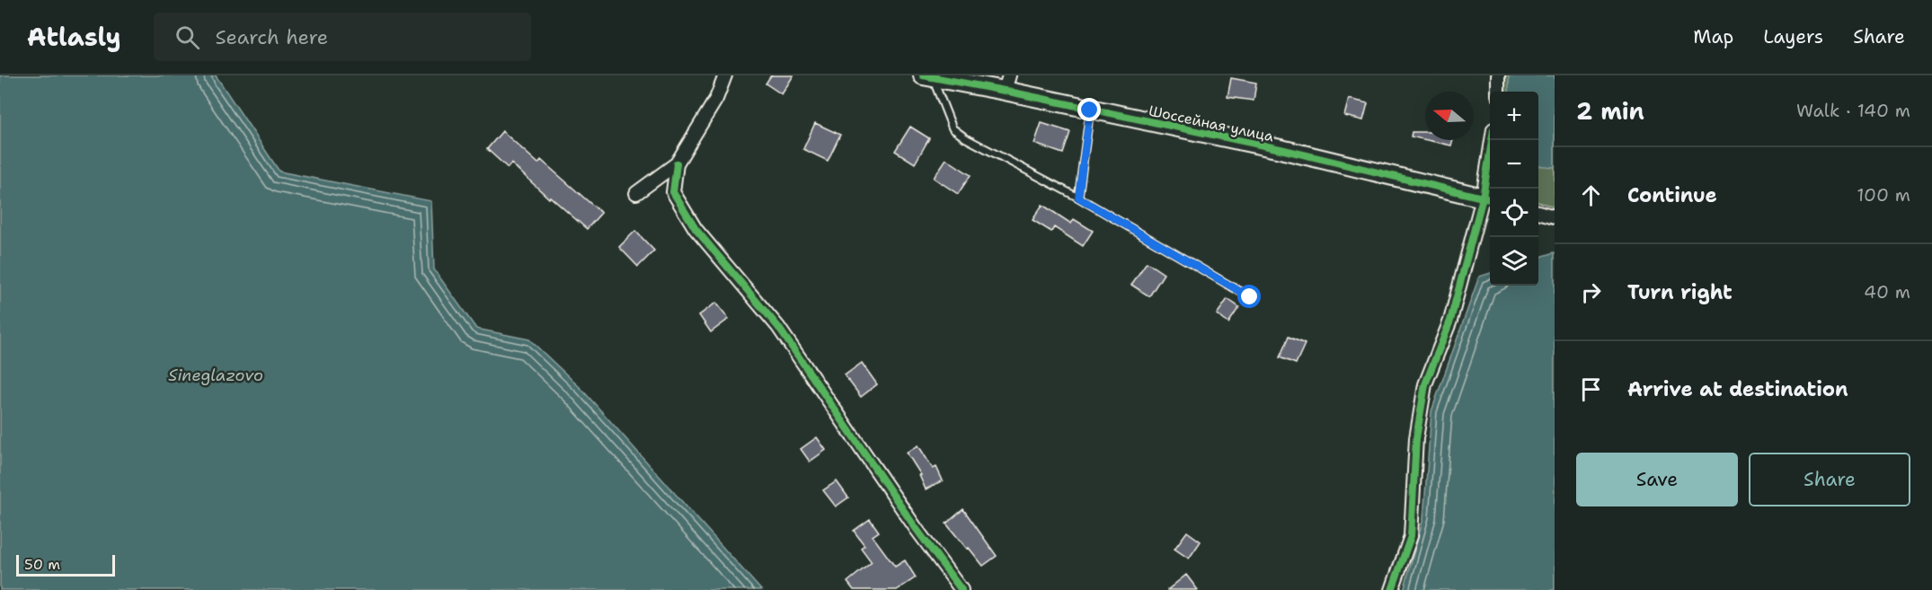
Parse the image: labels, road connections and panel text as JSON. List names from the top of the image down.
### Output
{
  "streets": {
    "street": ["Шоссейная улица"]
  },
  "water": ["Sineglazovo"],
  "scale_bar": "50 m",
  "north": "left",
  "page": {
    "header": "Atlasly",
    "search": "Search here",
    "nav": ["Map", "Layers", "Share"],
    "heading": ["2 min", "Walk · 140 m"],
    "map_buttons": ["+", "−"],
    "list": [
      ["Continue", "100 m"],
      ["Turn right", "40 m"],
      "Arrive at destination"
    ],
    "buttons": ["Save", "Share"],
    "scale": "50 m"
  }
}
